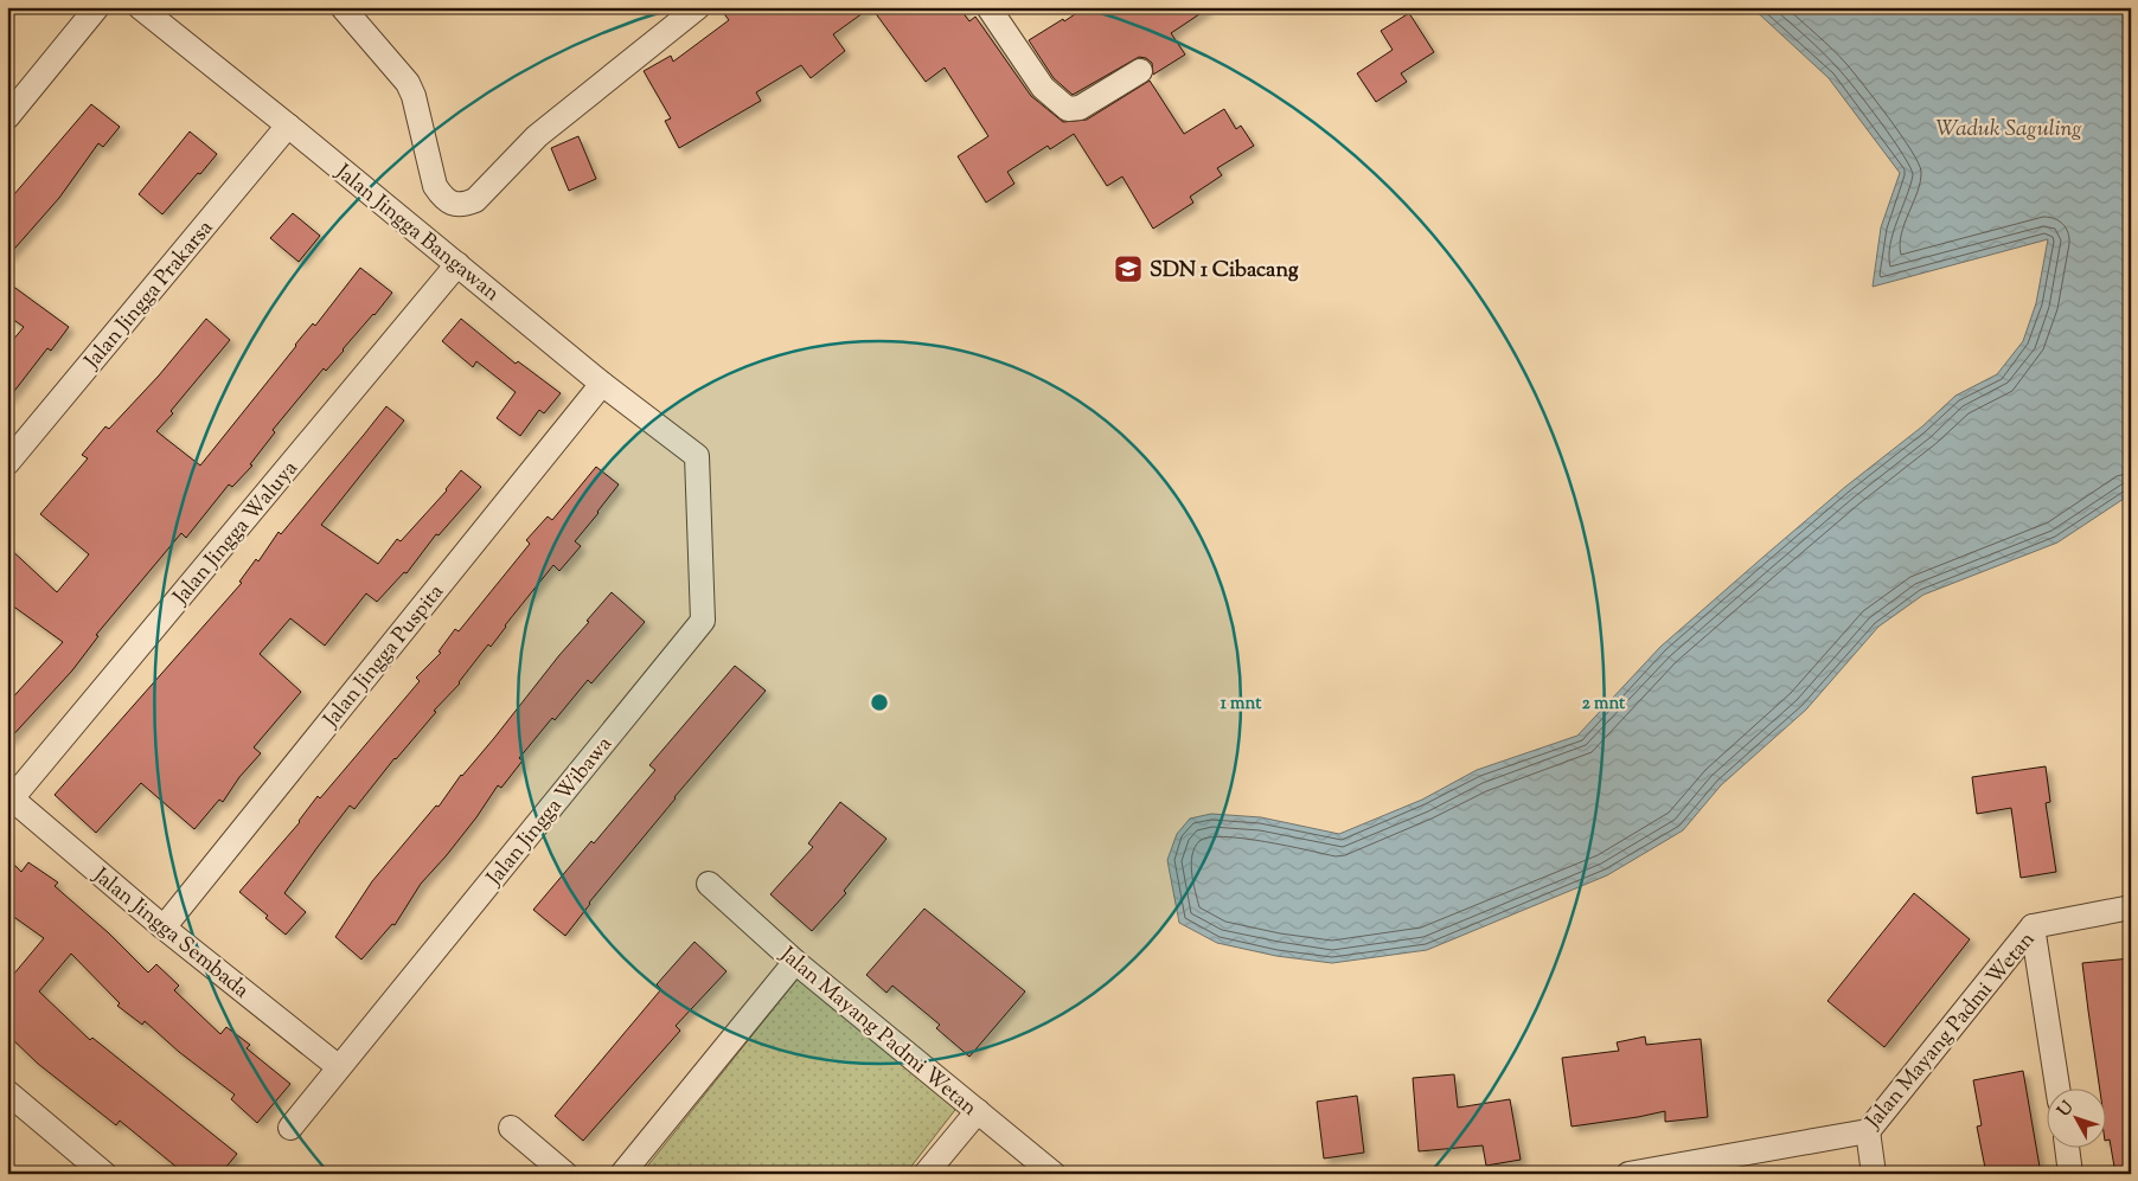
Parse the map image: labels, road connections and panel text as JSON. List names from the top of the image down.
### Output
{
  "streets": {
    "street": [
      "Jalan Jingga Bangawan",
      "Jalan Jingga Prakarsa",
      "Jalan Jingga Waluya",
      "Jalan Jingga Puspita",
      "Jalan Jingga Wibawa",
      "Jalan Jingga Sembada",
      "Jalan Mayang Padmi Wetan"
    ]
  },
  "crossings": [
    ["Jalan Jingga Bangawan", "Jalan Jingga Prakarsa"],
    ["Jalan Jingga Bangawan", "Jalan Jingga Waluya"],
    ["Jalan Jingga Bangawan", "Jalan Jingga Puspita"],
    ["Jalan Jingga Bangawan", "Jalan Jingga Wibawa"],
    ["Jalan Jingga Waluya", "Jalan Jingga Sembada"],
    ["Jalan Jingga Puspita", "Jalan Jingga Sembada"],
    ["Jalan Jingga Wibawa", "Jalan Jingga Sembada"]
  ],
  "water": ["Waduk Saguling"],
  "places": {
    "school or university": ["SDN 1 Cibacang"]
  },
  "north": "top left",
  "rings": ["1 mnt", "2 mnt"]
}
